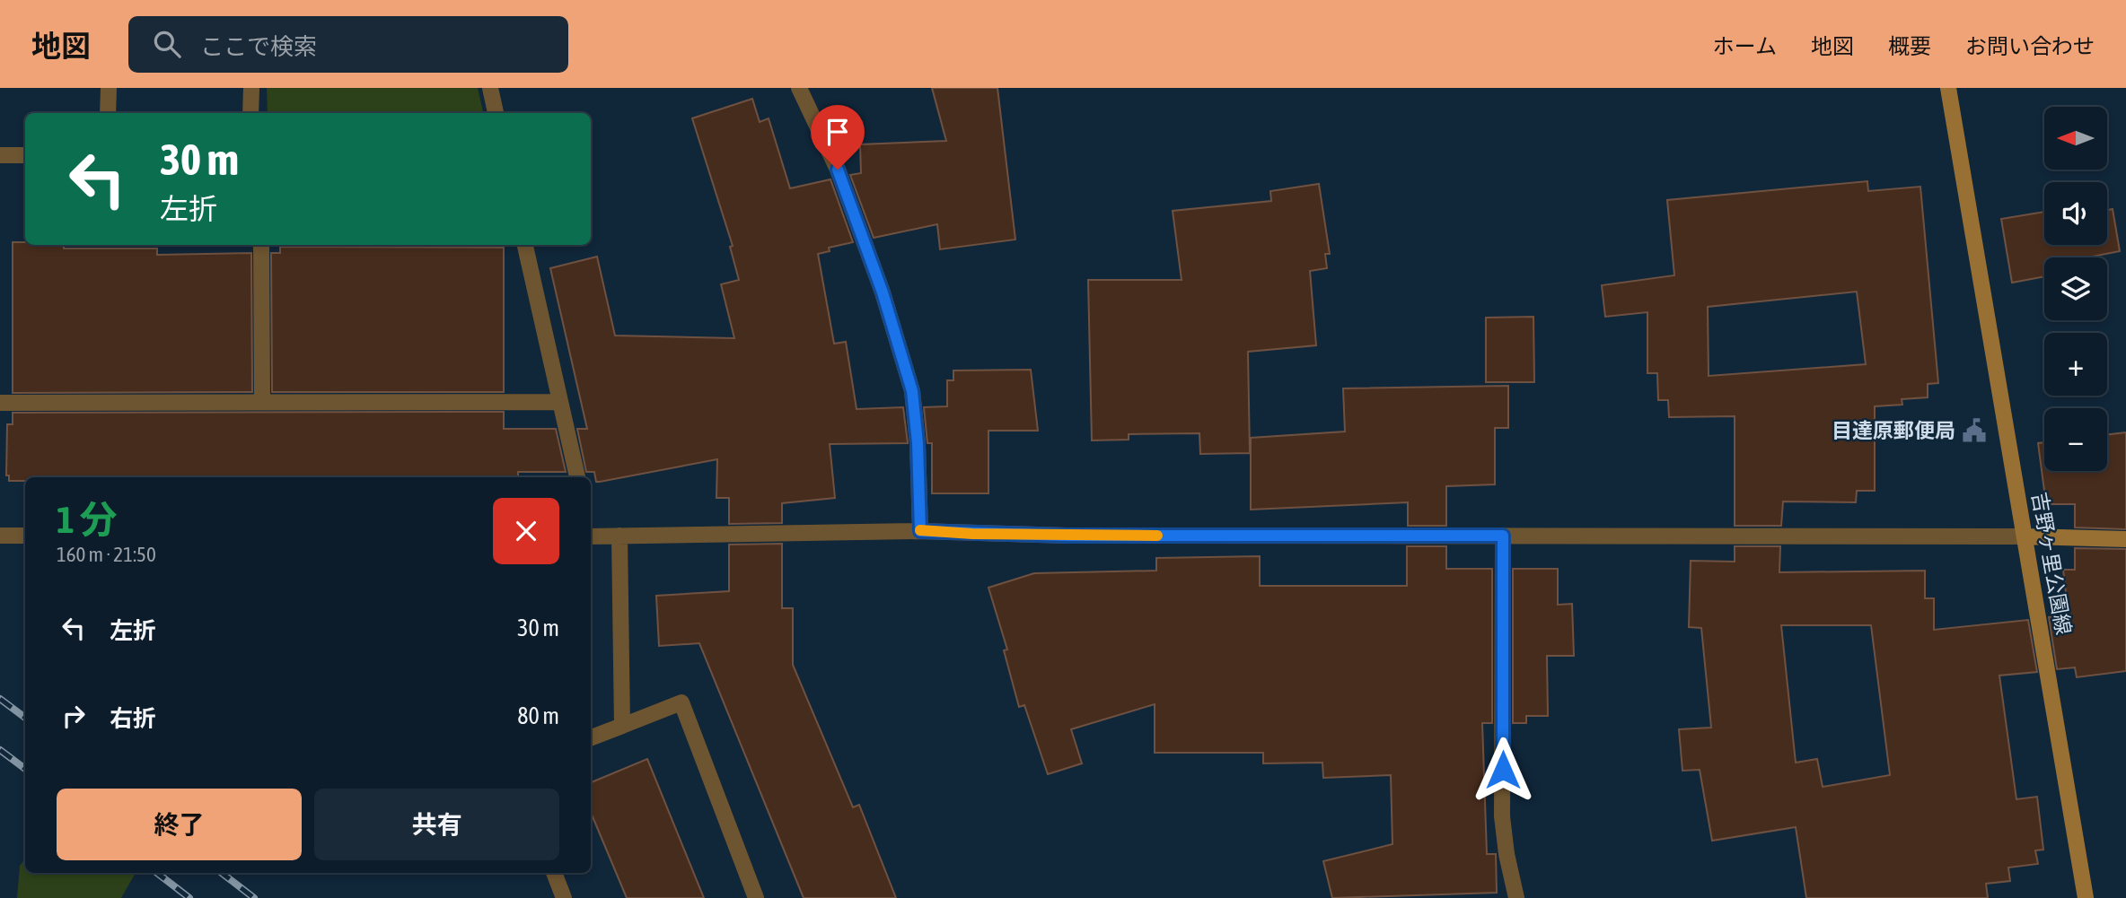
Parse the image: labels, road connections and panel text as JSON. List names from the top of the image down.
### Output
{
  "streets": {
    "main road": ["吉野ヶ里公園線"]
  },
  "places": {
    "public building": ["目達原郵便局"]
  },
  "north": "left",
  "page": {
    "header": "地図",
    "search": "ここで検索",
    "nav": [
      "ホーム",
      "地図",
      "概要",
      "お問い合わせ"
    ],
    "map_buttons": ["+", "−"],
    "turn": ["30 m", "左折"],
    "heading": ["1 分", "160 m · 21:50"],
    "list": [
      {
        "name": "左折",
        "value": "30 m"
      },
      {
        "name": "右折",
        "value": "80 m"
      }
    ],
    "buttons": ["終了", "共有"]
  }
}
